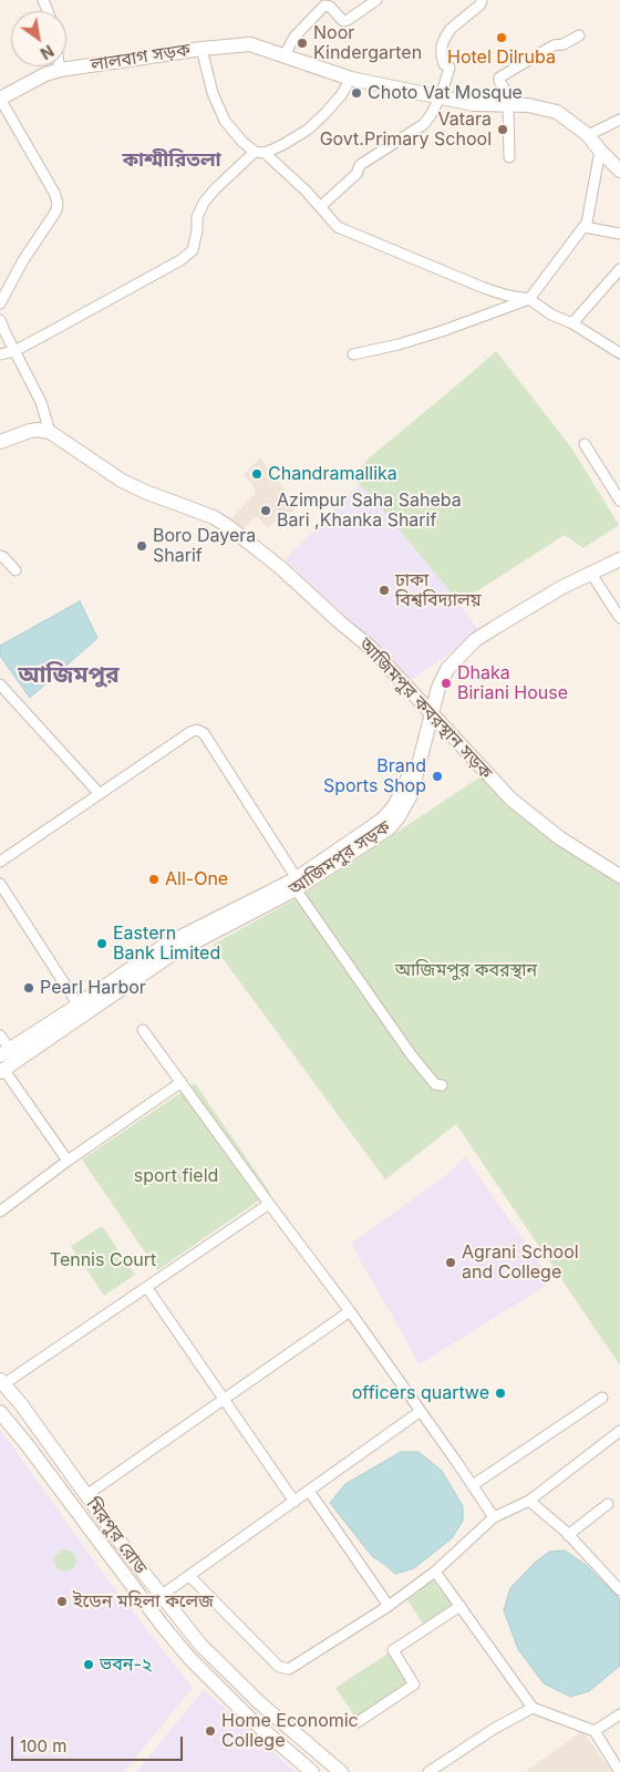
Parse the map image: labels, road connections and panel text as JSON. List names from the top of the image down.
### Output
{
  "streets": {
    "main road": [
      "লালবাগ সড়ক",
      "আজিমপুর কবরস্থান সড়ক",
      "আজিমপুর সড়ক",
      "মিরপুর রোড"
    ]
  },
  "crossings": [
    ["আজিমপুর কবরস্থান সড়ক", "আজিমপুর সড়ক"]
  ],
  "districts": ["কাশ্মীরিতলা", "আজিমপুর"],
  "parks": ["আজিমপুর কবরস্থান", "sport field", "Tennis Court"],
  "places": [
    "Hotel Dilruba",
    "Noor Kindergarten",
    "Choto Vat Mosque",
    "Vatara Govt.Primary School",
    "Chandramallika",
    "Azimpur Saha Saheba Bari ,Khanka Sharif",
    "Boro Dayera Sharif",
    "ঢাকা বিশ্ববিদ্যালয়",
    "Dhaka Biriani House",
    "Brand Sports Shop",
    "All-One",
    "Eastern Bank Limited",
    "Pearl Harbor",
    "Agrani School and College",
    "officers quartwe",
    "ইডেন মহিলা কলেজ",
    "ভবন-২",
    "Home Economic College"
  ],
  "scale_bar": "100 m",
  "north": "bottom right"
}
